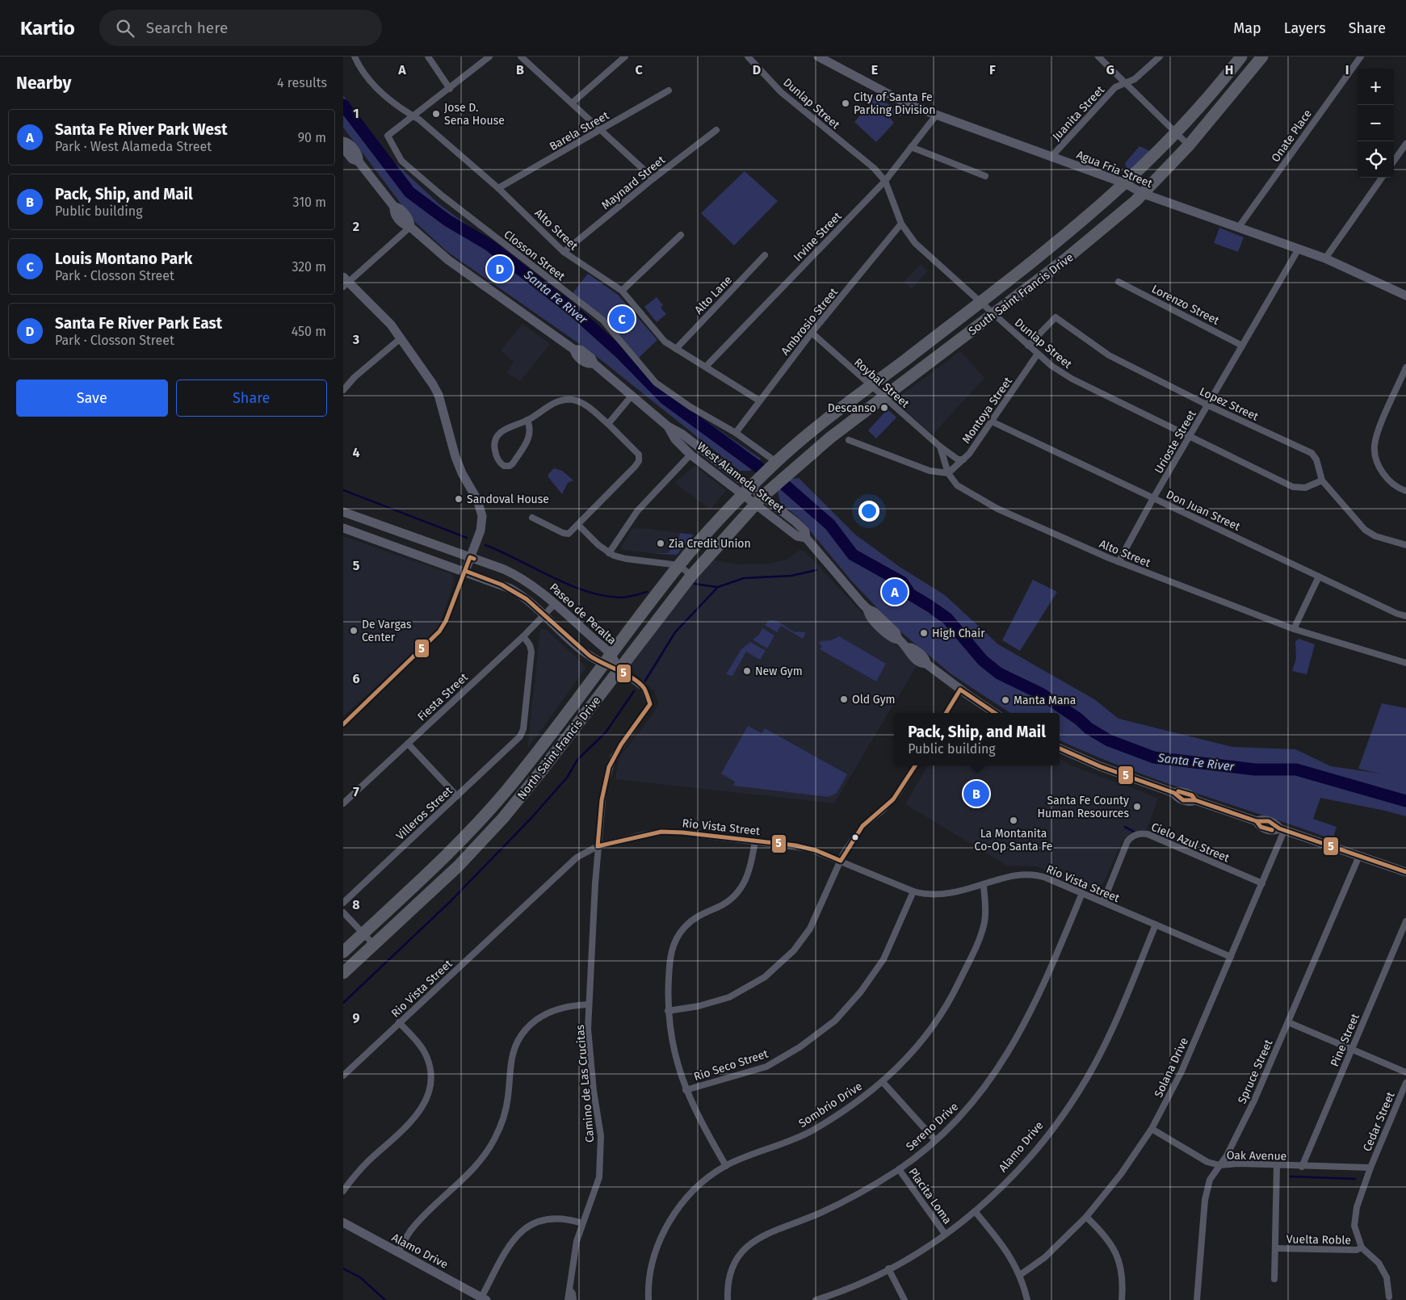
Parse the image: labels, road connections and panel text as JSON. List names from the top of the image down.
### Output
{
  "streets": {
    "highway": ["South Saint Francis Drive", "North Saint Francis Drive"],
    "street": [
      "Dunlap Street",
      "Juanita Street",
      "Barela Street",
      "Onate Place",
      "Agua Fria Street",
      "Maynard Street",
      "Alto Street",
      "Irvine Street",
      "Closson Street",
      "Alto Lane",
      "Lorenzo Street",
      "Ambrosio Street",
      "Roybal Street",
      "Lopez Street",
      "Montoya Street",
      "Urioste Street",
      "West Alameda Street",
      "Don Juan Street",
      "Paseo de Peralta",
      "Fiesta Street",
      "Villeros Street",
      "Rio Vista Street",
      "Cielo Azul Street",
      "Pine Street",
      "Rio Seco Street",
      "Solana Drive",
      "Spruce Street",
      "Camino de Las Crucitas",
      "Sombrio Drive",
      "Cedar Street",
      "Sereno Drive",
      "Alamo Drive",
      "Oak Avenue",
      "Placita Loma",
      "Vuelta Roble"
    ]
  },
  "crossings": [
    ["Dunlap Street", "Irvine Street"],
    ["Dunlap Street", "South Saint Francis Drive"],
    ["Dunlap Street", "Ambrosio Street"],
    ["Dunlap Street", "Lopez Street"],
    ["Dunlap Street", "Montoya Street"],
    ["Dunlap Street", "Urioste Street"],
    ["Juanita Street", "Agua Fria Street"],
    ["Barela Street", "Alto Street"],
    ["Onate Place", "Agua Fria Street"],
    ["Agua Fria Street", "Irvine Street"],
    ["Agua Fria Street", "South Saint Francis Drive"],
    ["Agua Fria Street", "Urioste Street"],
    ["Maynard Street", "Alto Street"],
    ["Alto Street", "Irvine Street"],
    ["Alto Street", "Closson Street"],
    ["Alto Street", "Alto Lane"],
    ["Alto Street", "Ambrosio Street"],
    ["Alto Street", "Montoya Street"],
    ["Alto Street", "Urioste Street"],
    ["Closson Street", "South Saint Francis Drive"],
    ["Closson Street", "Ambrosio Street"],
    ["South Saint Francis Drive", "Roybal Street"],
    ["South Saint Francis Drive", "West Alameda Street"],
    ["South Saint Francis Drive", "North Saint Francis Drive"],
    ["Lorenzo Street", "Urioste Street"],
    ["Ambrosio Street", "Roybal Street"],
    ["Roybal Street", "Montoya Street"],
    ["Lopez Street", "Urioste Street"],
    ["Montoya Street", "Don Juan Street"],
    ["Urioste Street", "Don Juan Street"],
    ["West Alameda Street", "North Saint Francis Drive"],
    ["Paseo de Peralta", "Fiesta Street"],
    ["Paseo de Peralta", "North Saint Francis Drive"],
    ["Fiesta Street", "Villeros Street"],
    ["Rio Vista Street", "Cielo Azul Street"],
    ["Rio Vista Street", "Rio Seco Street"],
    ["Rio Vista Street", "Solana Drive"],
    ["Rio Vista Street", "Camino de Las Crucitas"],
    ["Rio Vista Street", "Sombrio Drive"],
    ["Rio Vista Street", "Sereno Drive"],
    ["Rio Vista Street", "Alamo Drive"],
    ["Cielo Azul Street", "Solana Drive"],
    ["Pine Street", "Oak Avenue"],
    ["Solana Drive", "Oak Avenue"],
    ["Spruce Street", "Oak Avenue"],
    ["Cedar Street", "Oak Avenue"],
    ["Cedar Street", "Vuelta Roble"],
    ["Sereno Drive", "Placita Loma"],
    ["Alamo Drive", "Placita Loma"],
    ["Oak Avenue", "Vuelta Roble"]
  ],
  "water": ["Santa Fe River"],
  "places": [
    "City of Santa Fe Parking Division",
    "Jose D. Sena House",
    "Descanso",
    "Sandoval House",
    "Zia Credit Union",
    "De Vargas Center",
    "High Chair",
    "New Gym",
    "Old Gym",
    "Manta Mana",
    "Santa Fe County Human Resources",
    "La Montanita Co-Op Santa Fe"
  ],
  "lines": ["transit line 5"],
  "page": {
    "header": "Kartio",
    "search": "Search here",
    "nav": ["Map", "Layers", "Share"],
    "heading": ["Nearby", "4 results"],
    "map_buttons": ["+", "−"],
    "list": [
      {
        "mark": "A",
        "name": "Santa Fe River Park West",
        "note": "Park · West Alameda Street",
        "value": "90 m"
      },
      {
        "mark": "B",
        "name": "Pack, Ship, and Mail",
        "note": "Public building",
        "value": "310 m"
      },
      {
        "mark": "C",
        "name": "Louis Montano Park",
        "note": "Park · Closson Street",
        "value": "320 m"
      },
      {
        "mark": "D",
        "name": "Santa Fe River Park East",
        "note": "Park · Closson Street",
        "value": "450 m"
      }
    ],
    "pins": [
      "D",
      "C",
      "A",
      "B"
    ],
    "buttons": ["Save", "Share"],
    "popup": ["Pack, Ship, and Mail", "Public building"]
  },
  "grid": {
    "columns": [
      "A",
      "B",
      "C",
      "D",
      "E",
      "F",
      "G",
      "H",
      "I"
    ],
    "rows": [
      "1",
      "2",
      "3",
      "4",
      "5",
      "6",
      "7",
      "8",
      "9"
    ]
  }
}
